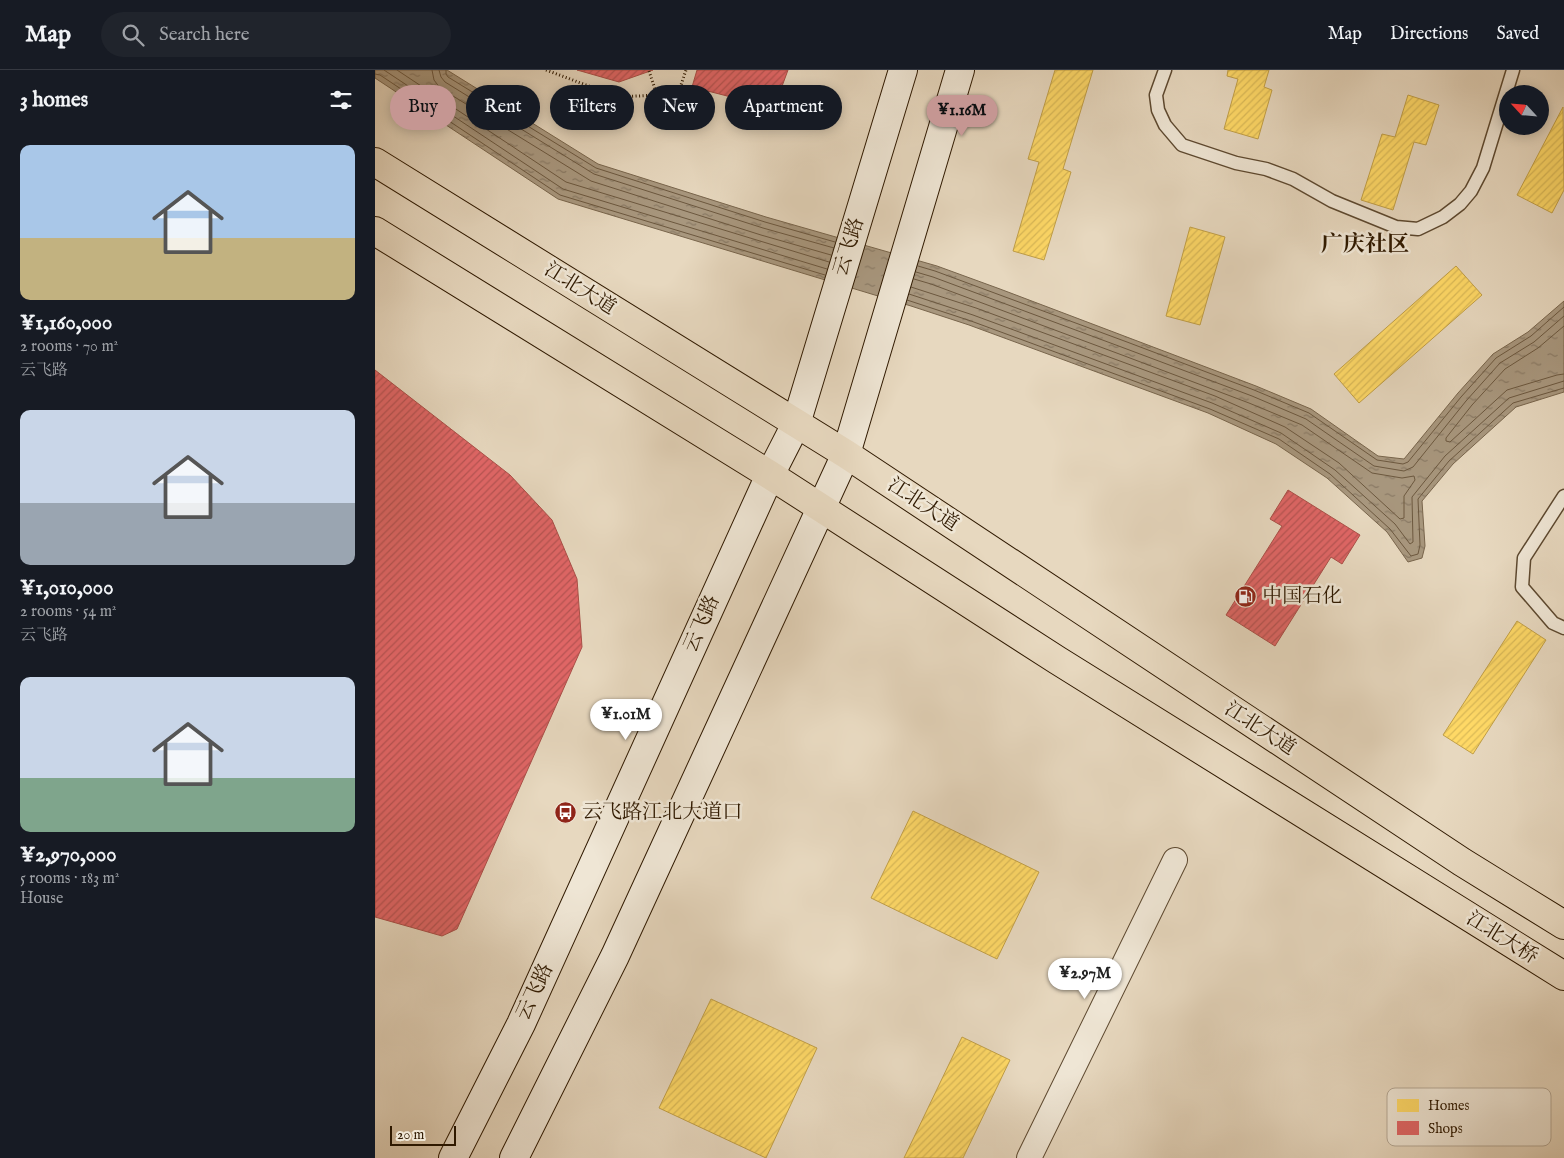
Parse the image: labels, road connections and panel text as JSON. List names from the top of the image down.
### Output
{
  "streets": {
    "main road": ["云飞路", "江北大道", "江北大桥"]
  },
  "crossings": [
    ["云飞路", "江北大道"]
  ],
  "districts": ["广庆社区"],
  "places": {
    "fuel station": ["中国石化"],
    "bus stop": ["云飞路江北大道口"]
  },
  "legend": ["Homes", "Shops"],
  "scale_bar": "20 m",
  "north": "top left",
  "page": {
    "header": "Map",
    "search": "Search here",
    "nav": ["Map", "Directions", "Saved"],
    "heading": "3 homes",
    "chip": [
      "Buy",
      "Rent",
      "Filters",
      "New",
      "Apartment"
    ],
    "price": ["¥1.16M", "¥1.01M", "¥2.97M"],
    "list": [
      {
        "name": "¥1,160,000",
        "note": "2 rooms · 70 m² · 云飞路"
      },
      {
        "name": "¥1,010,000",
        "note": "2 rooms · 54 m² · 云飞路"
      },
      {
        "name": "¥2,970,000",
        "note": "5 rooms · 183 m² · House"
      }
    ],
    "scale": "20 m"
  }
}
